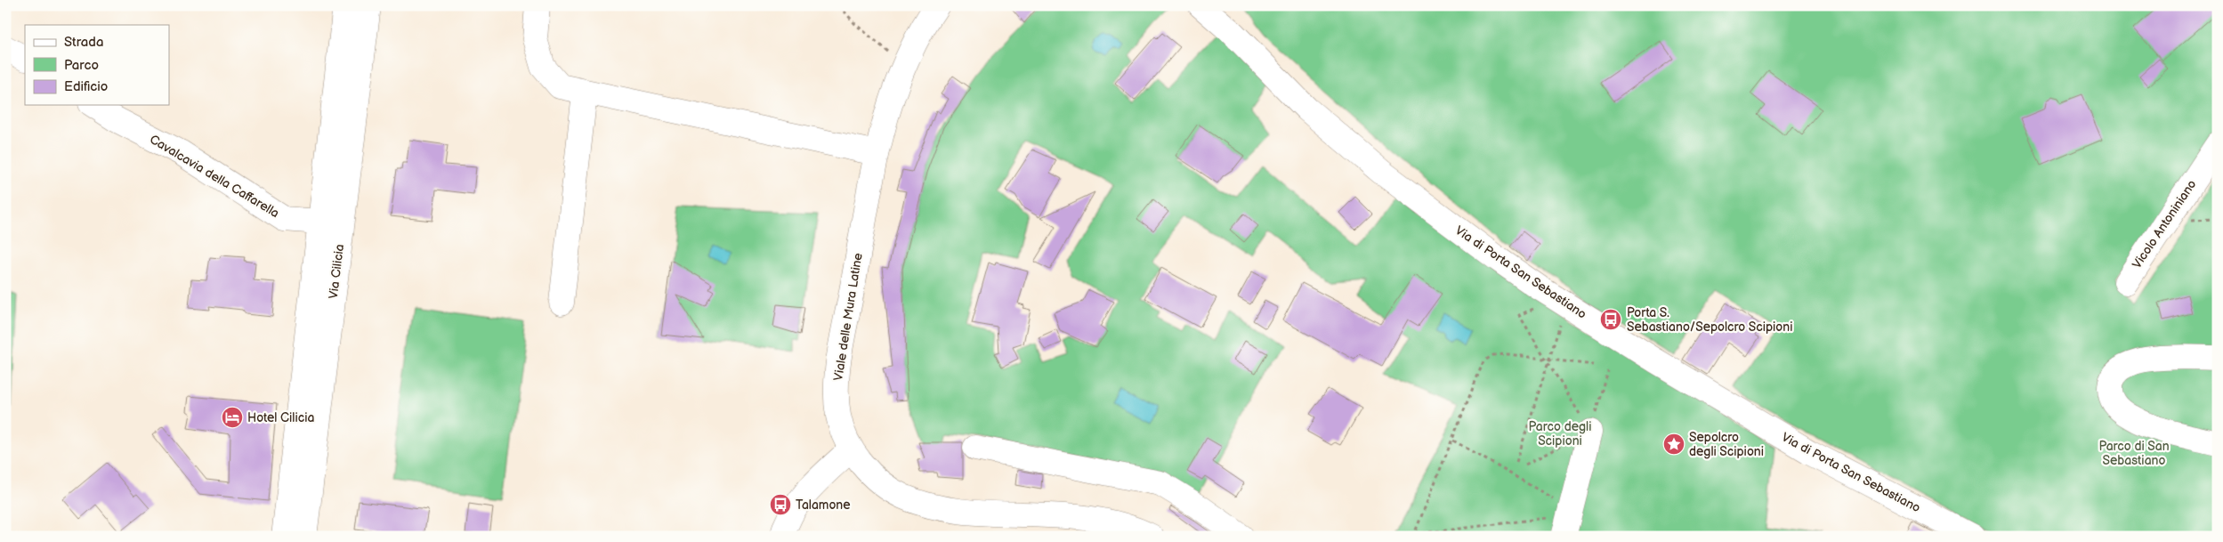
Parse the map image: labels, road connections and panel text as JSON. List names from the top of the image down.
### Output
{
  "streets": {
    "street": [
      "Cavalcavia della Caffarella",
      "Vicolo Antoniniano",
      "Via Cilicia",
      "Via di Porta San Sebastiano",
      "Viale delle Mura Latine"
    ]
  },
  "crossings": [
    ["Cavalcavia della Caffarella", "Via Cilicia"]
  ],
  "parks": ["Parco degli Scipioni", "Parco di San Sebastiano"],
  "places": {
    "bus stop": ["Porta S. Sebastiano/Sepolcro Scipioni", "Talamone"],
    "hotel": ["Hotel Cilicia"],
    "place": ["Sepolcro degli Scipioni"]
  },
  "legend": ["Strada", "Parco", "Edificio"]
}
